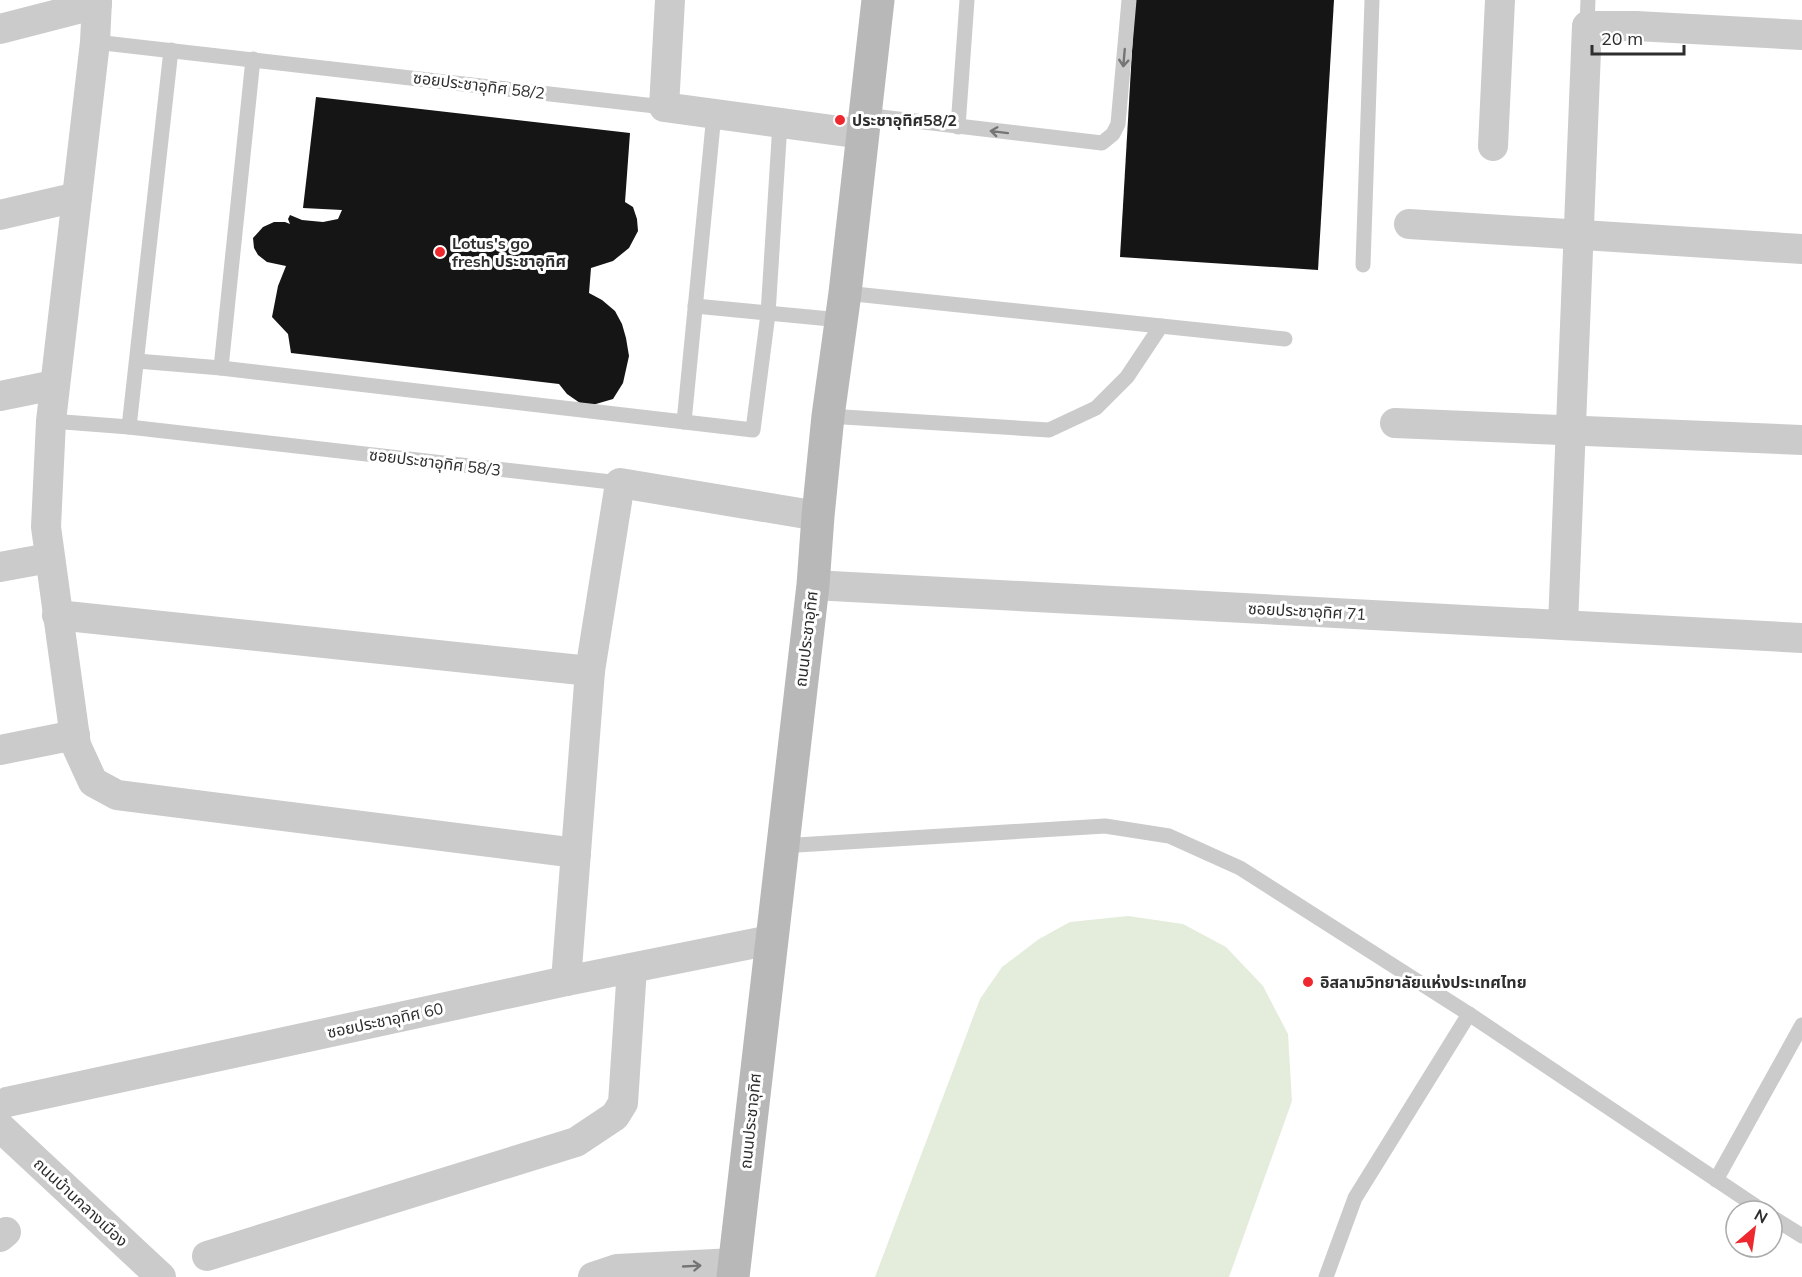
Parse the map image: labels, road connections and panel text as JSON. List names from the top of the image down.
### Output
{
  "streets": {
    "main road": ["ถนนประชาอุทิศ"],
    "street": [
      "ซอยประชาอุทิศ 58/2",
      "ซอยประชาอุทิศ 58/3",
      "ซอยประชาอุทิศ 71",
      "ซอยประชาอุทิศ 60",
      "ถนนบ้านกลางเมือง"
    ]
  },
  "crossings": [
    ["ซอยประชาอุทิศ 58/2", "ถนนประชาอุทิศ"],
    ["ซอยประชาอุทิศ 58/3", "ถนนประชาอุทิศ"],
    ["ซอยประชาอุทิศ 71", "ถนนประชาอุทิศ"],
    ["ถนนประชาอุทิศ", "ซอยประชาอุทิศ 60"]
  ],
  "places": ["ประชาอุทิศ58/2", "Lotus's go fresh ประชาอุทิศ", "อิสลามวิทยาลัยแห่งประเทศไทย"],
  "scale_bar": "20 m",
  "north": "top right"
}
